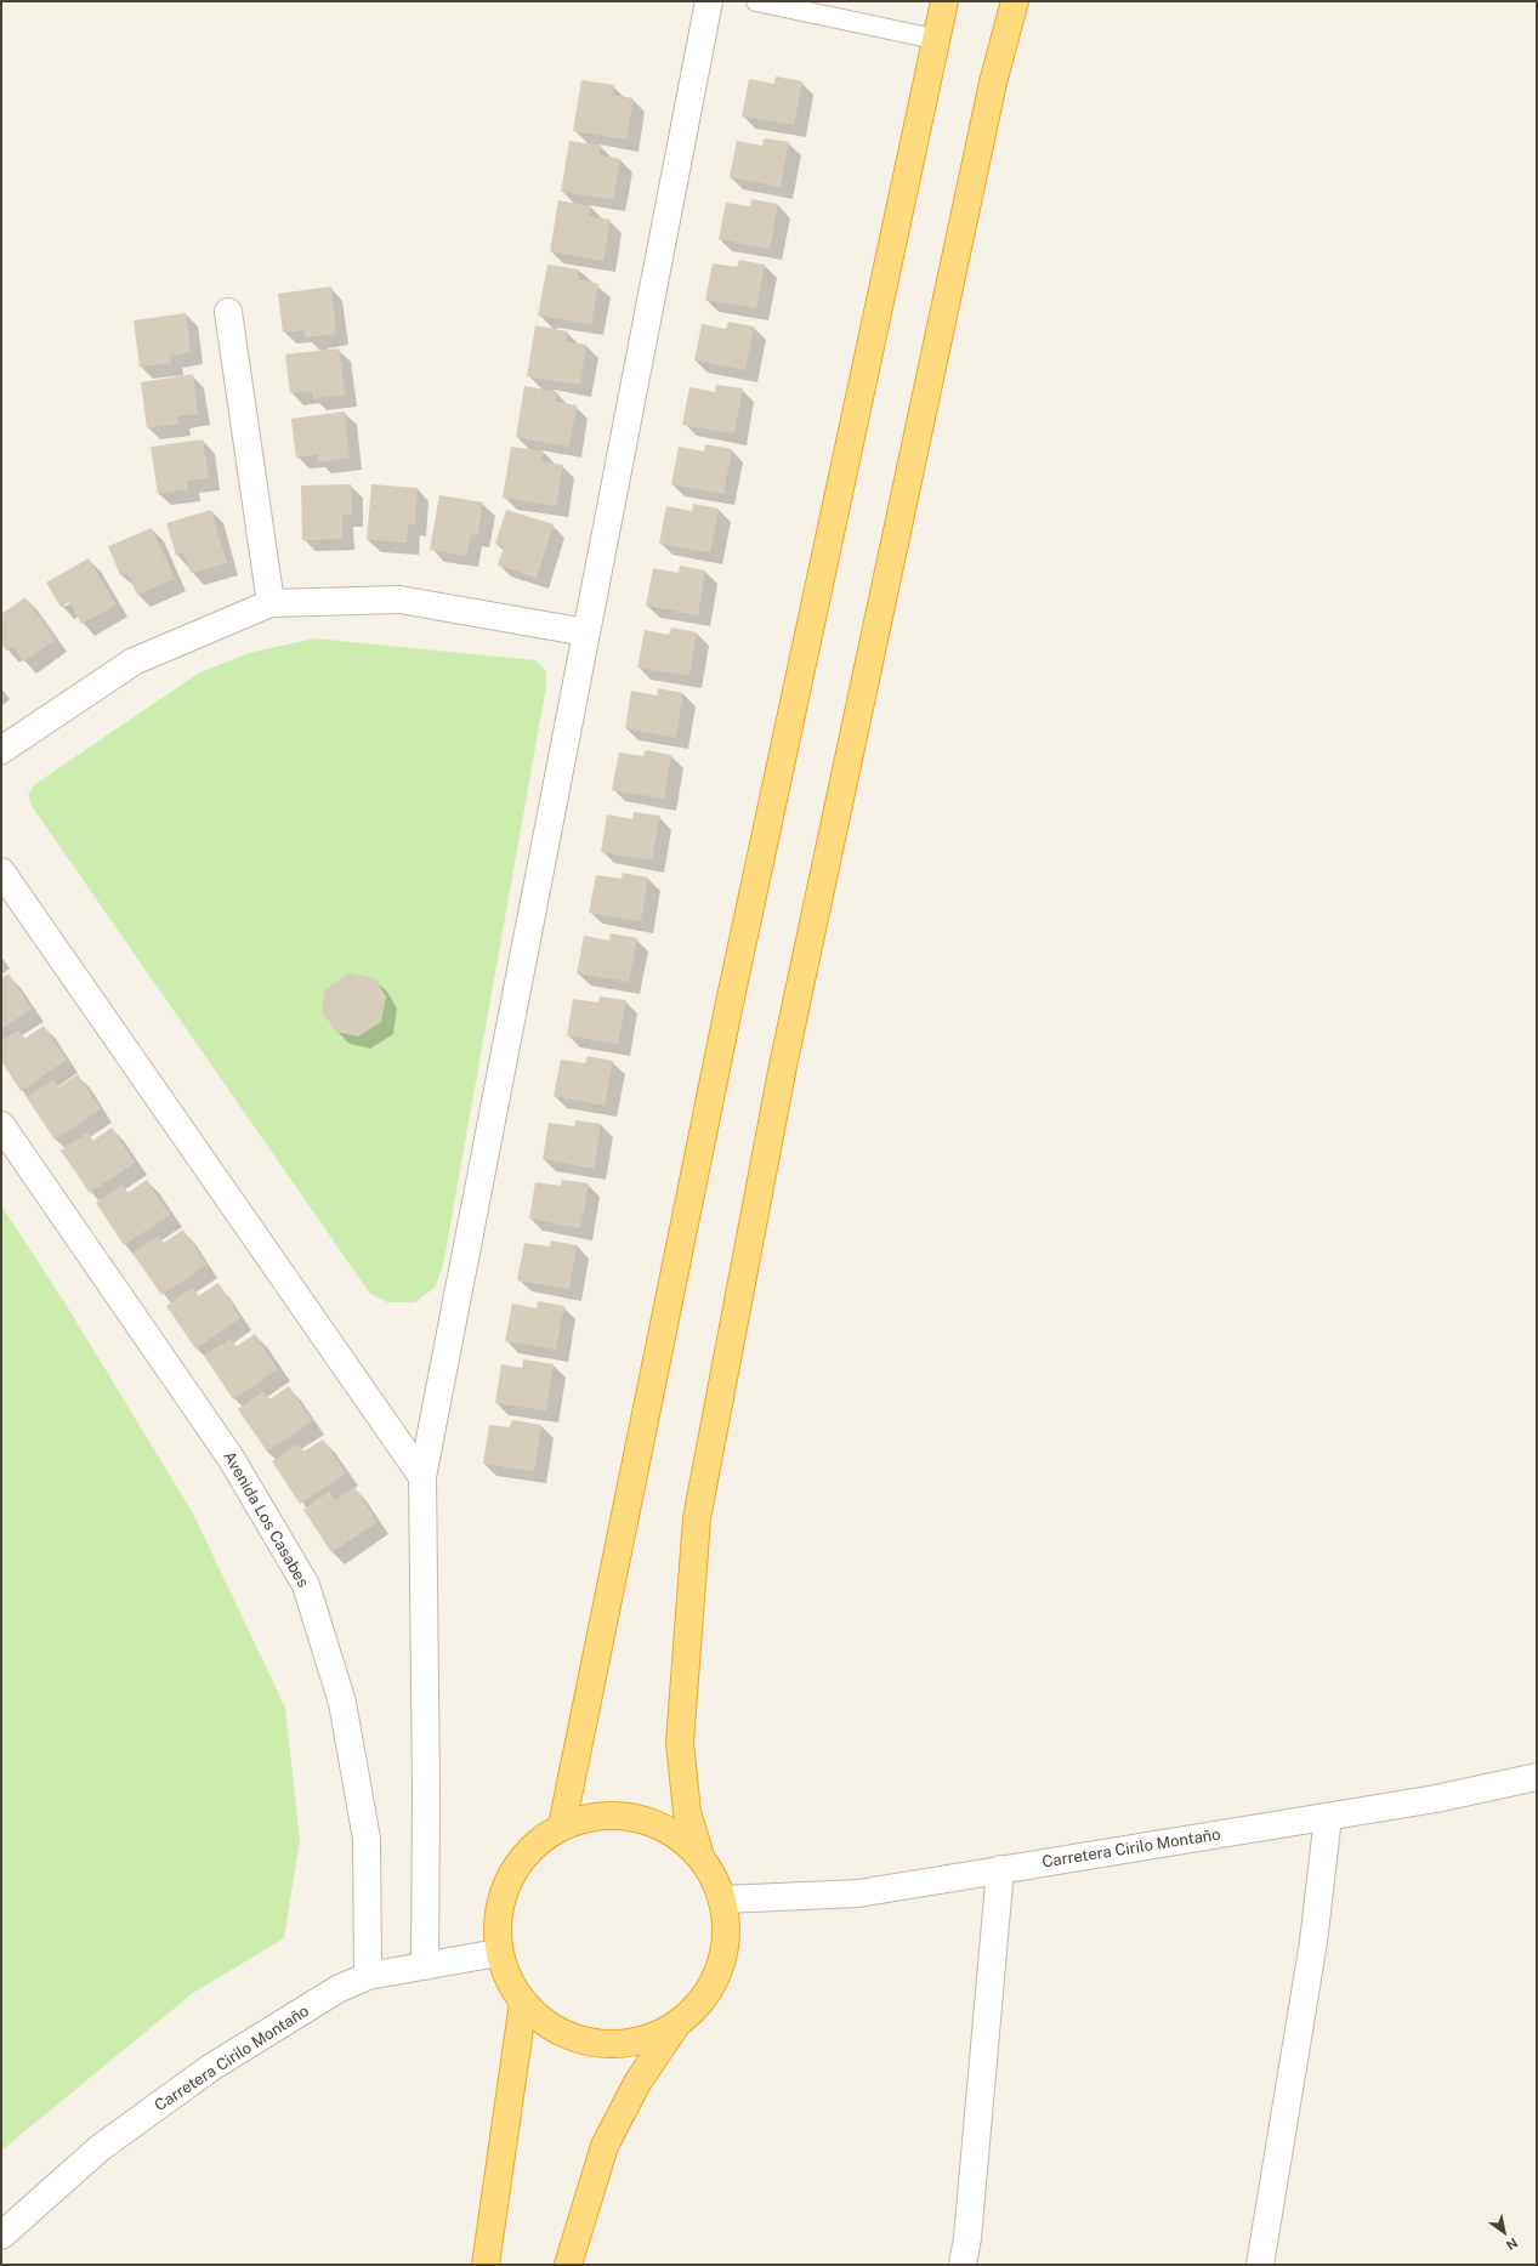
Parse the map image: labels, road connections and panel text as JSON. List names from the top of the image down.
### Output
{
  "streets": {
    "street": ["Avenida Los Casabes", "Carretera Cirilo Montaño"]
  },
  "crossings": [
    ["Avenida Los Casabes", "Carretera Cirilo Montaño"]
  ],
  "north": "bottom right"
}
